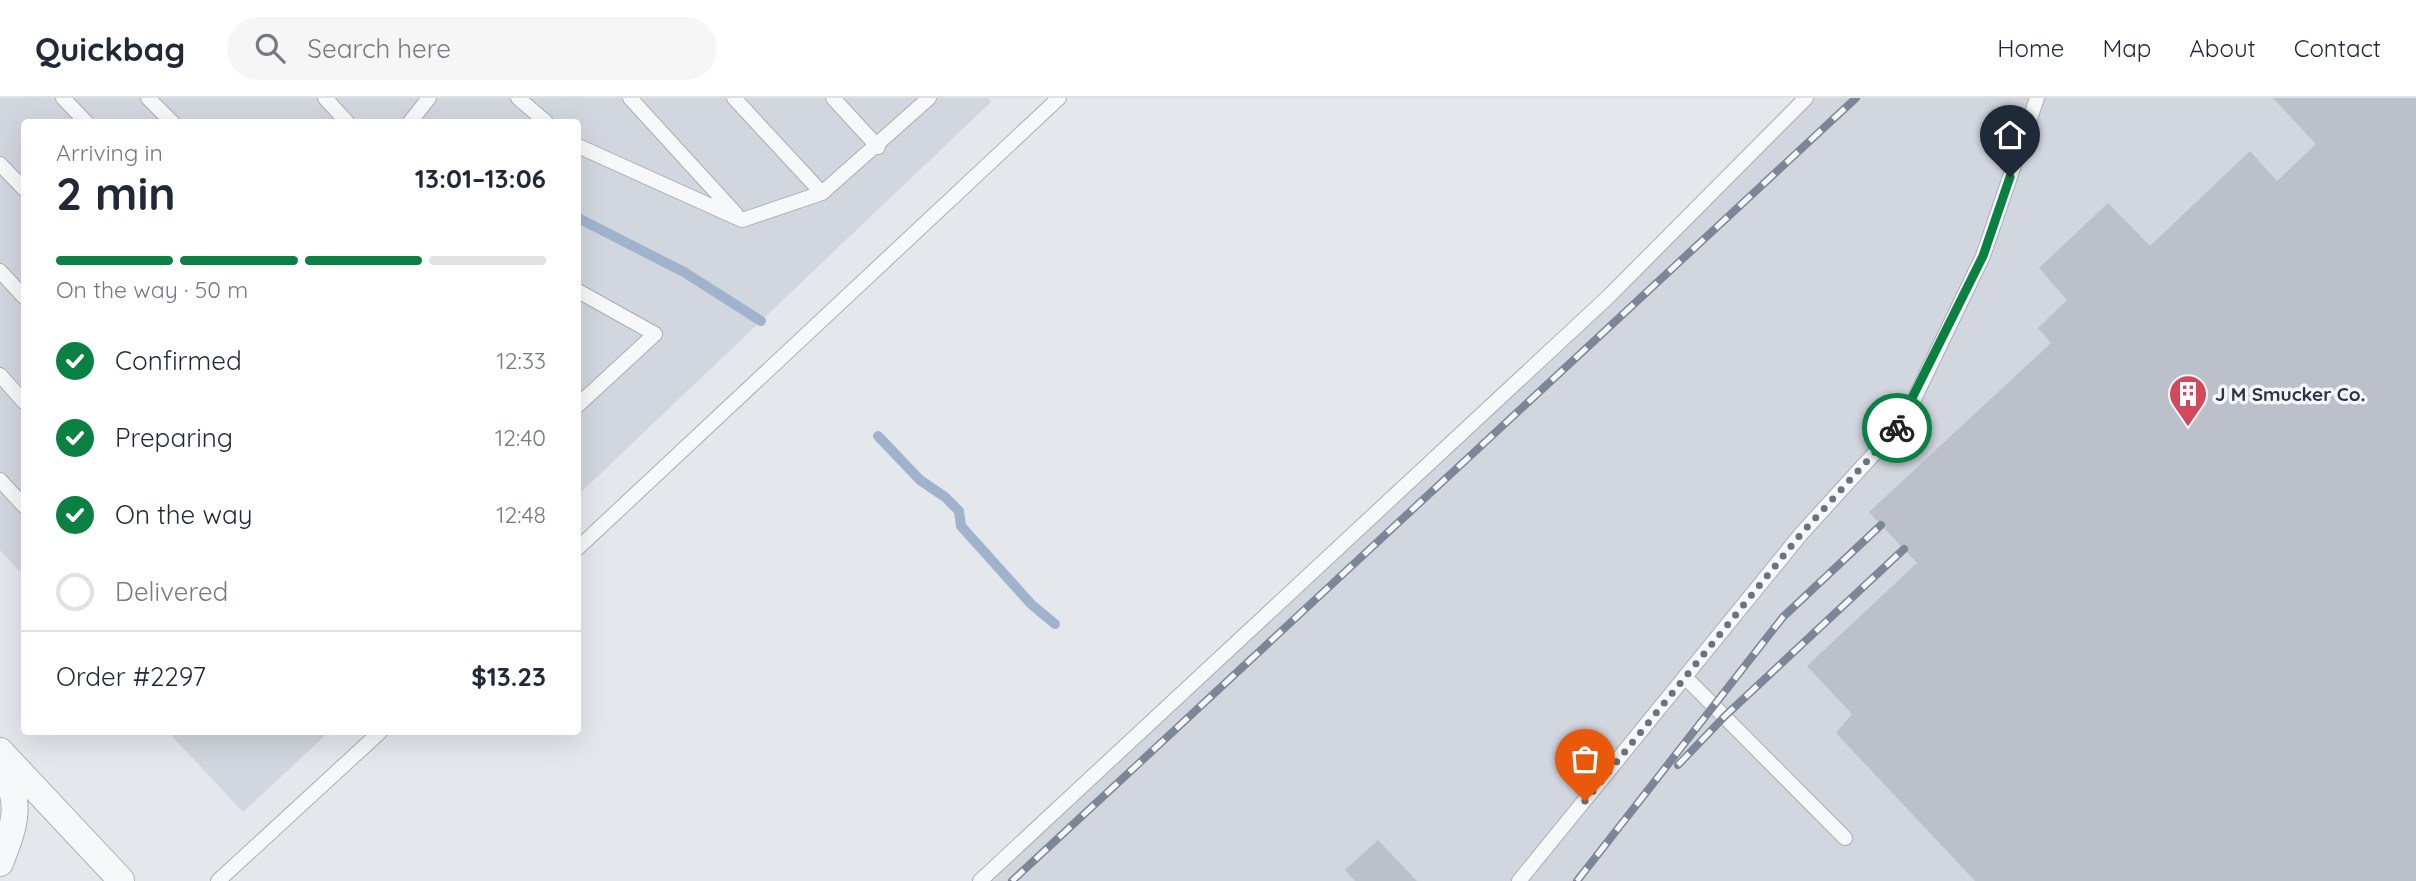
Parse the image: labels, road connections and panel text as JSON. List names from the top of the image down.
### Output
{
  "places": {
    "building": ["J M Smucker Co."]
  },
  "page": {
    "header": "Quickbag",
    "search": "Search here",
    "nav": [
      "Home",
      "Map",
      "About",
      "Contact"
    ],
    "heading": ["2 min", "Arriving in", "13:01–13:06"],
    "panel": ["Order #2297", "$13.23"],
    "bar": "On the way · 50 m",
    "list": [
      ["Confirmed", "12:33"],
      ["Preparing", "12:40"],
      ["On the way", "12:48"],
      "Delivered"
    ]
  }
}
